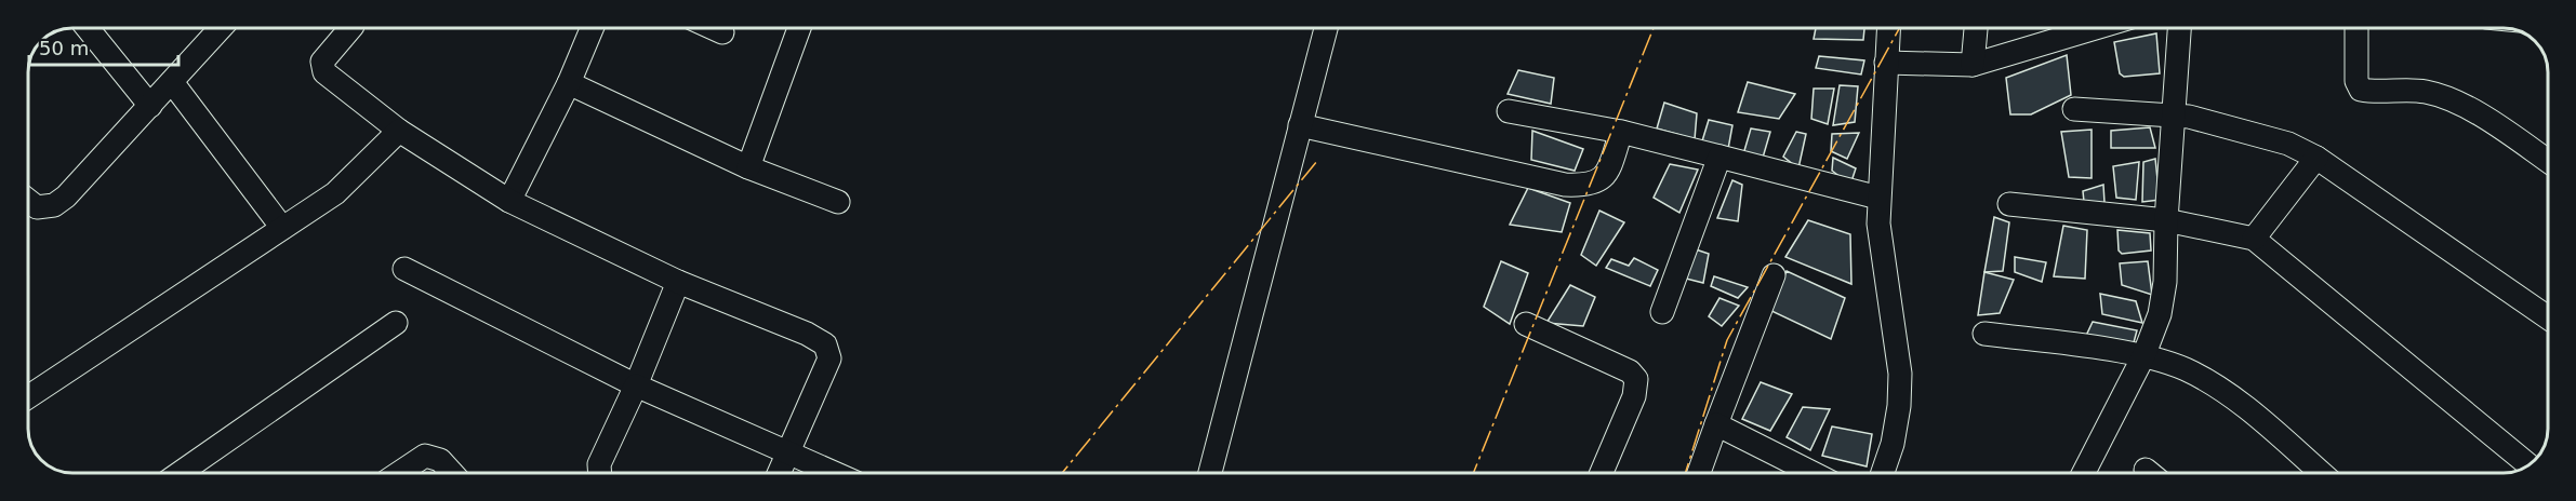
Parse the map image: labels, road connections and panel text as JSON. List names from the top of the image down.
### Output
{
  "scale_bar": "50 m"
}
